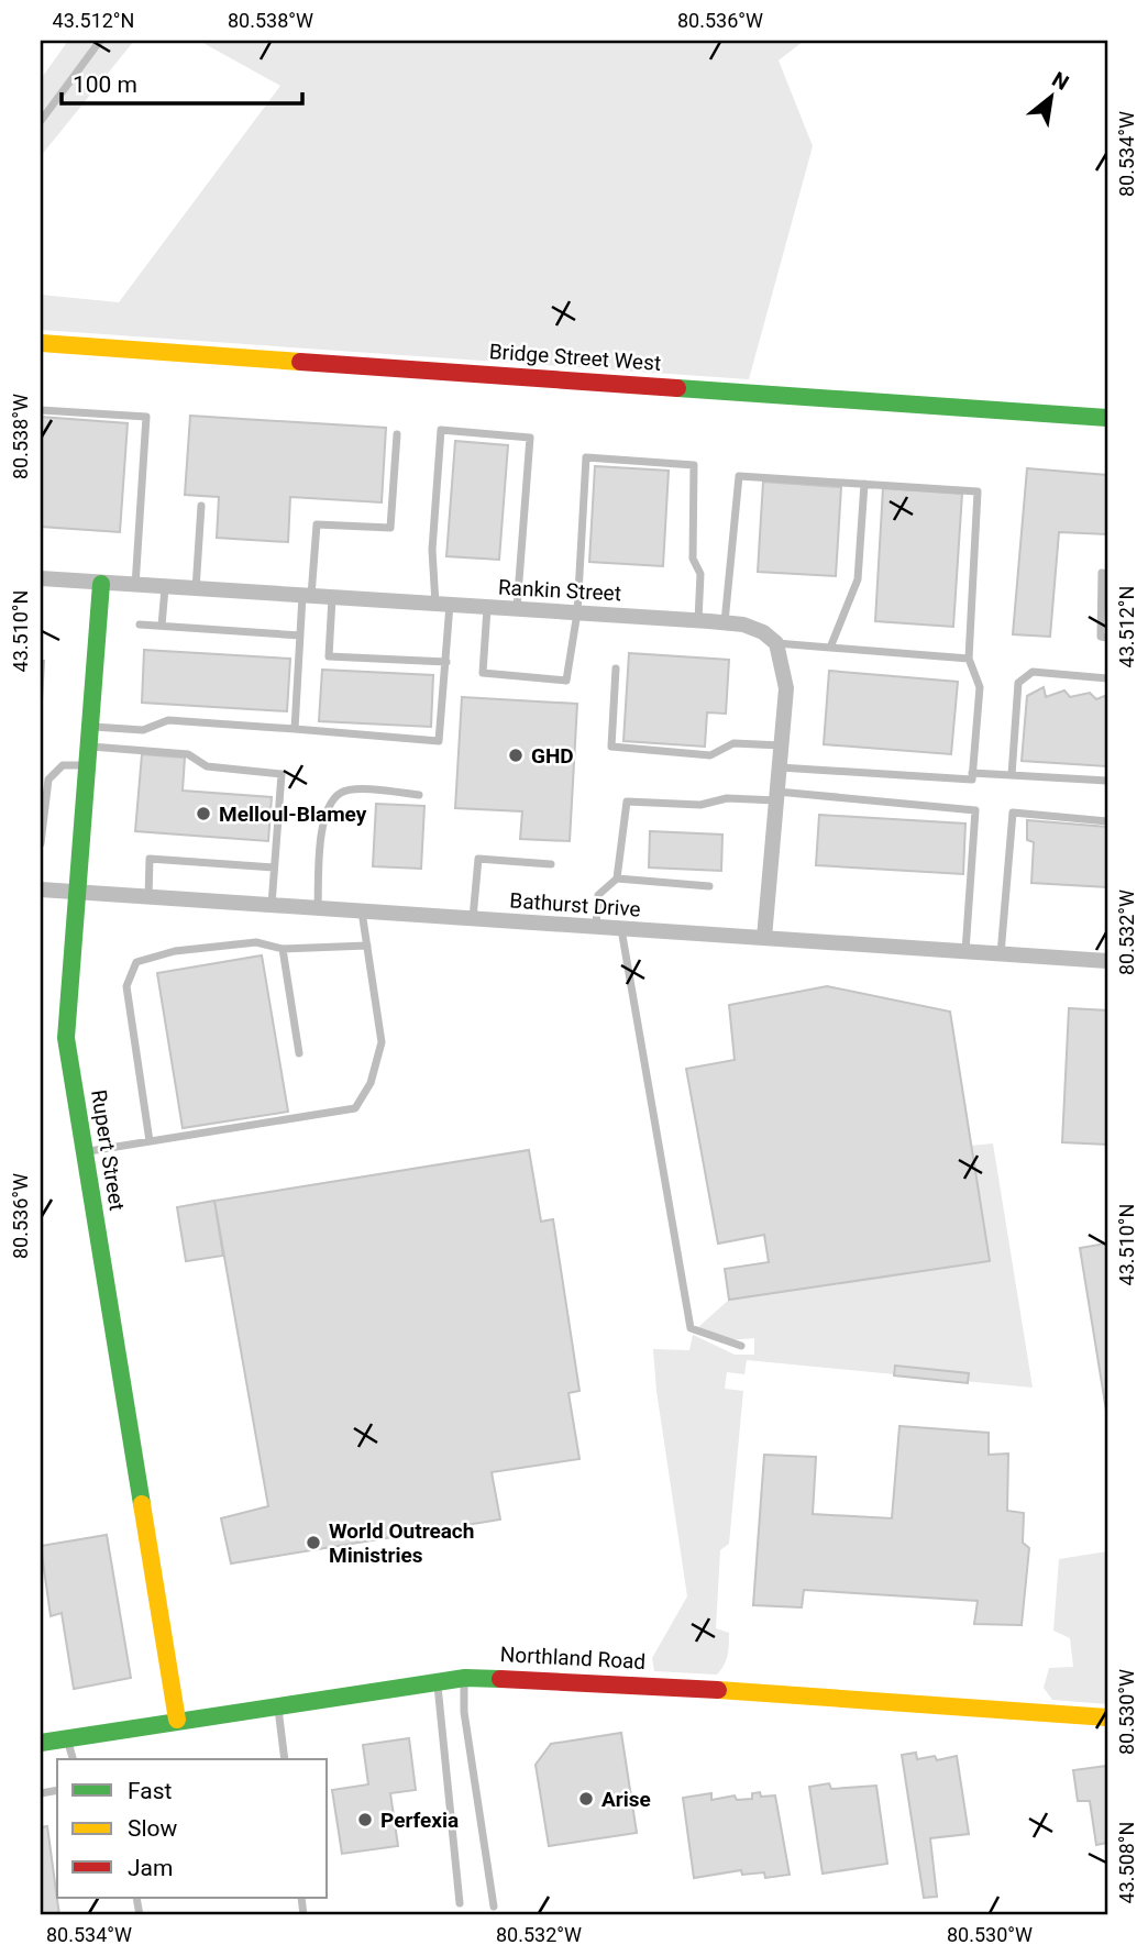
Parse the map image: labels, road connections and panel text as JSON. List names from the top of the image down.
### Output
{
  "streets": {
    "street": [
      "Bridge Street West",
      "Rankin Street",
      "Bathurst Drive",
      "Rupert Street",
      "Northland Road"
    ]
  },
  "crossings": [
    ["Rankin Street", "Rupert Street"],
    ["Bathurst Drive", "Rupert Street"],
    ["Rupert Street", "Northland Road"]
  ],
  "places": [
    "GHD",
    "Melloul-Blamey",
    "World Outreach Ministries",
    "Arise",
    "Perfexia"
  ],
  "legend": ["Fast", "Slow", "Jam"],
  "scale_bar": "100 m",
  "north": "top right",
  "coordinates": [
    "43.512°N",
    "80.538°W",
    "80.536°W",
    "80.534°W",
    "43.510°N",
    "80.532°W",
    "80.530°W",
    "43.508°N"
  ]
}
